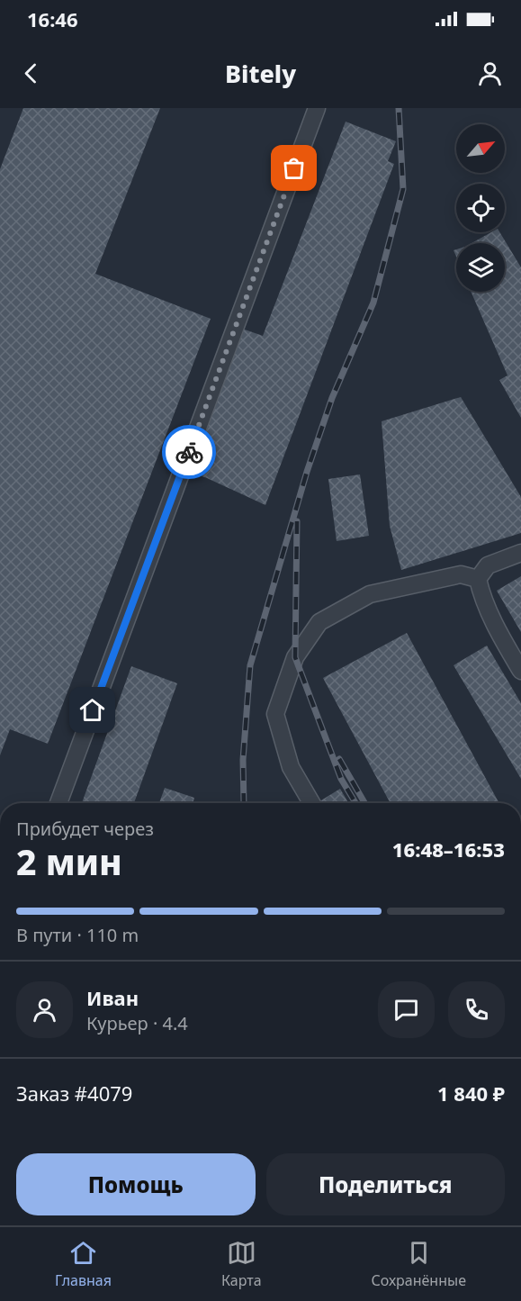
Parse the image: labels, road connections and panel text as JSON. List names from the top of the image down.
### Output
{
  "north": "top right",
  "page": {
    "status": "16:46",
    "header": "Bitely",
    "heading": ["2 мин", "Прибудет через", "16:48–16:53"],
    "panel": [
      "Иван",
      "Курьер · 4.4",
      "Заказ #4079",
      "1 840 ₽"
    ],
    "bar": "В пути · 110 m",
    "buttons": ["Помощь", "Поделиться"],
    "tabs": ["Главная", "Карта", "Сохранённые"]
  }
}
